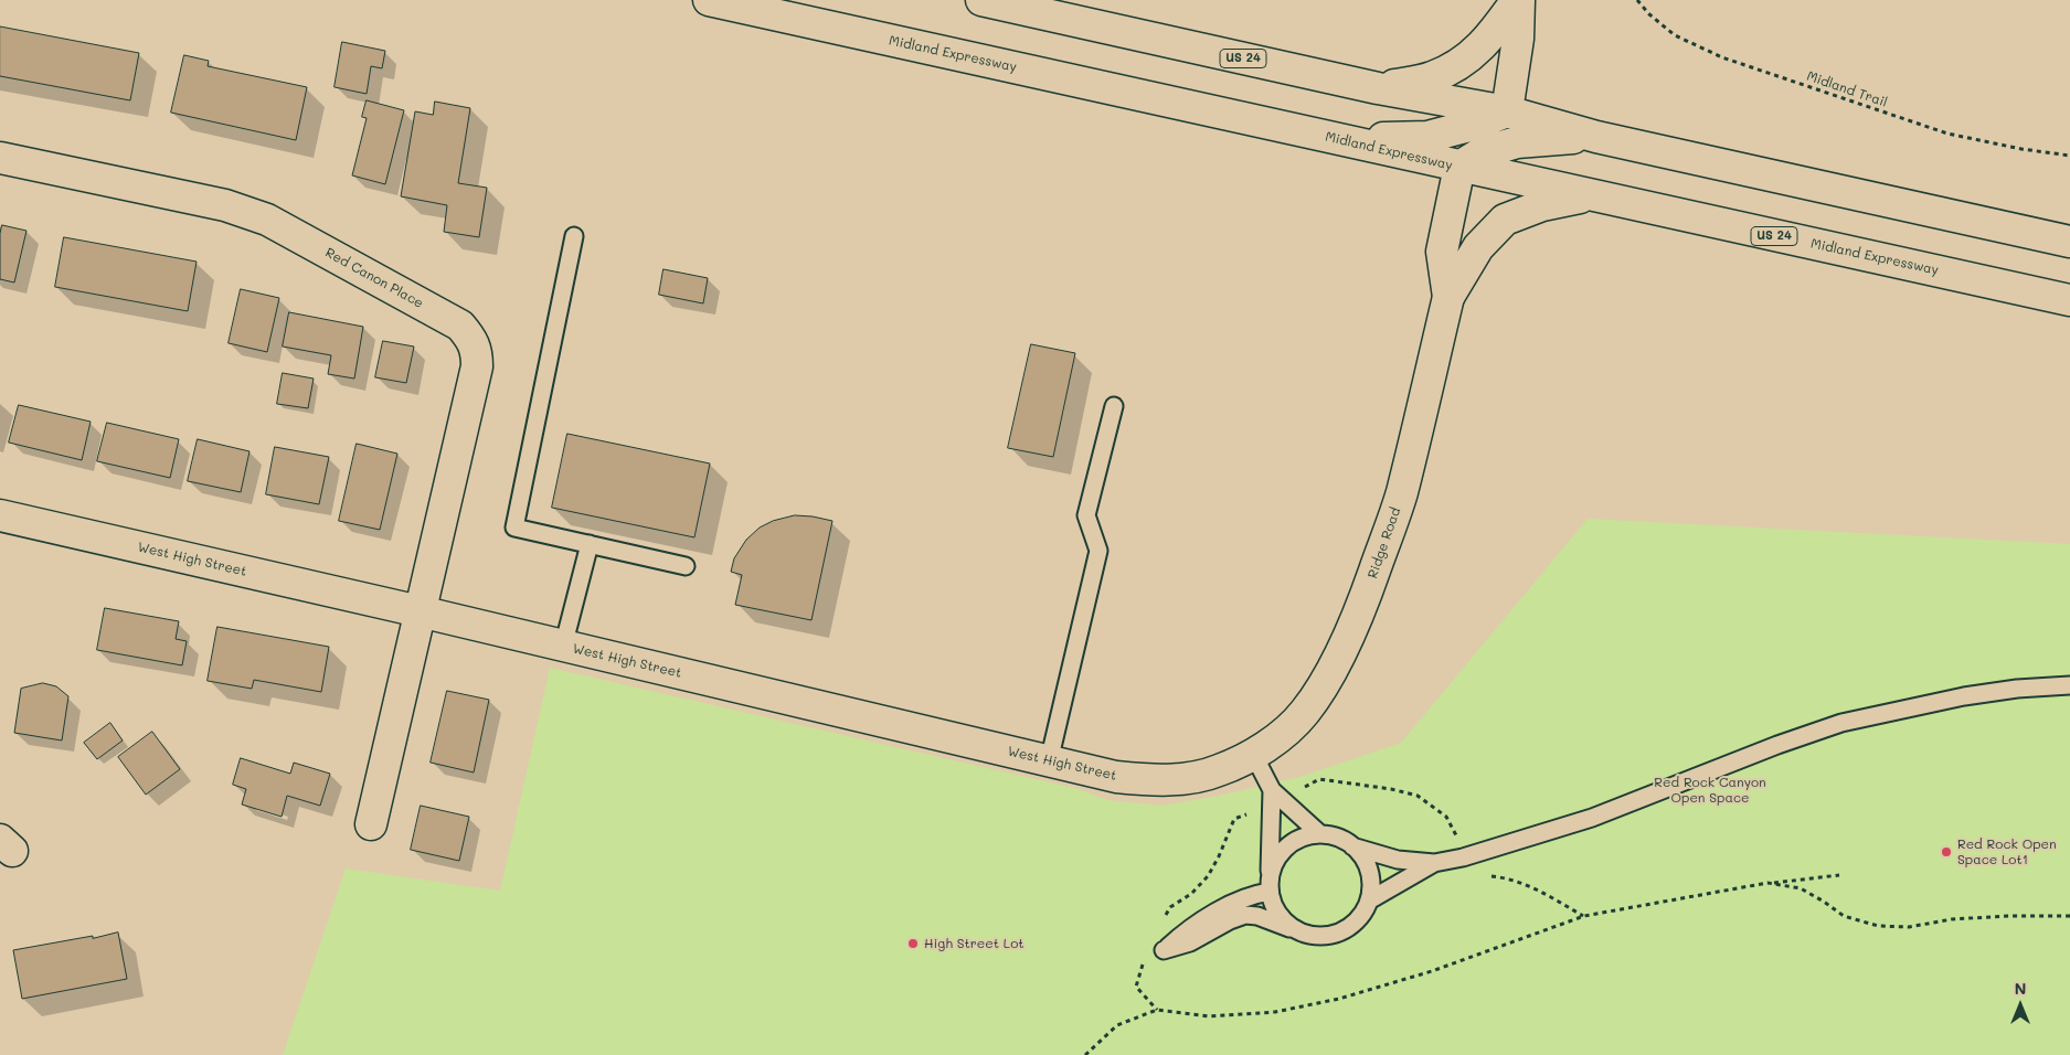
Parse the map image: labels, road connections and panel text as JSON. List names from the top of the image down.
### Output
{
  "streets": {
    "main road": [
      "Midland Expressway",
      "US 24",
      "Red Canon Place",
      "Ridge Road",
      "West High Street"
    ],
    "path": ["Midland Trail"]
  },
  "crossings": [
    ["Red Canon Place", "West High Street"],
    ["Ridge Road", "West High Street"]
  ],
  "parks": ["Red Rock Canyon Open Space"],
  "places": ["Red Rock Open Space Lot1", "High Street Lot"],
  "north": "top"
}
